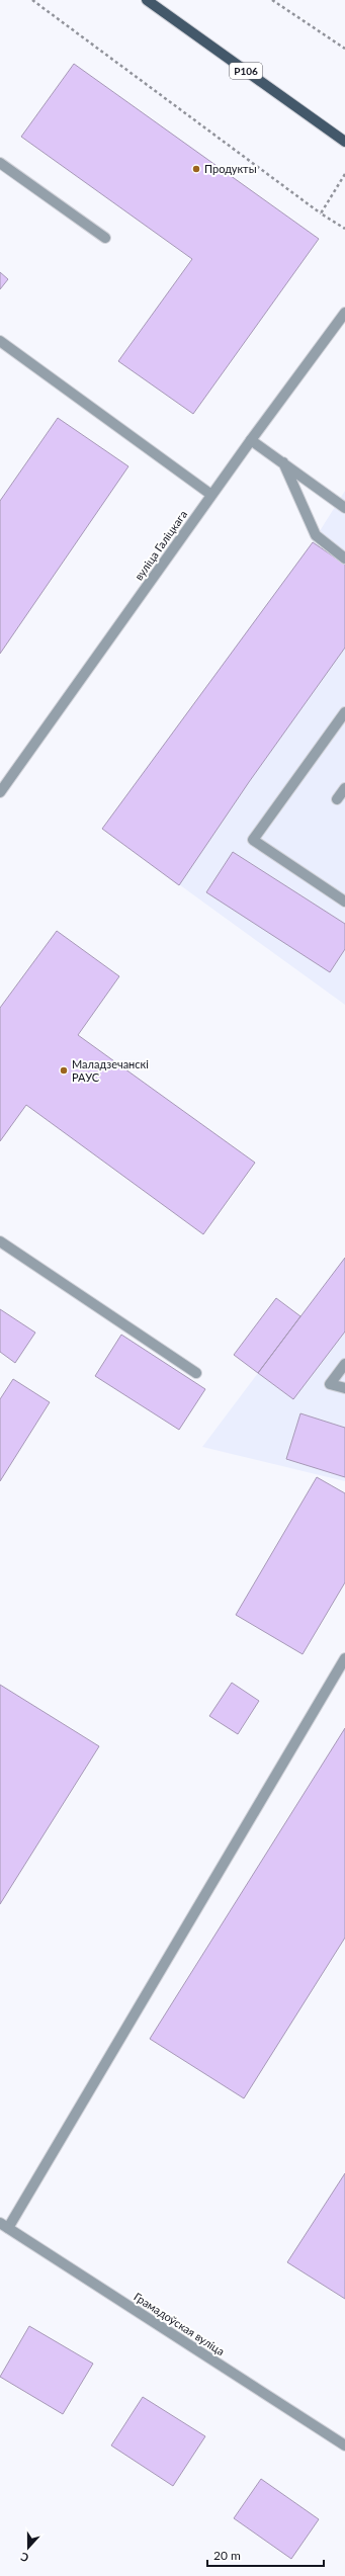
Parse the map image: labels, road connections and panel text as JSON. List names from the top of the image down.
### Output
{
  "streets": {
    "main road": ["Р106"],
    "street": ["вуліца Галіцкага", "Грамадоўская вуліца"]
  },
  "places": ["Продукты", "Маладзечанскі РАУС"],
  "scale_bar": "20 m",
  "north": "bottom"
}
